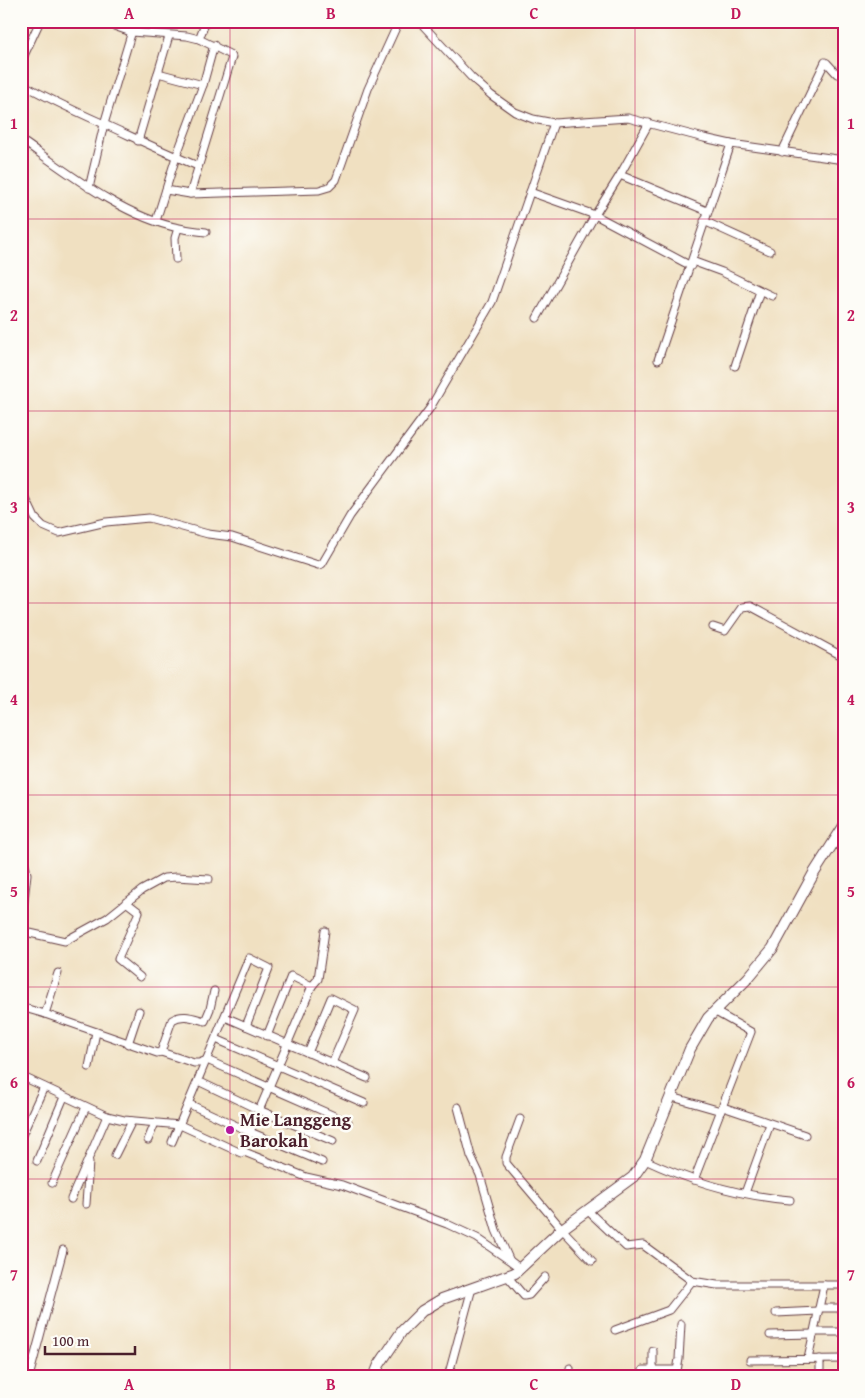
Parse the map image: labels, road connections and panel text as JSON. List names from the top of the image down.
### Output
{
  "places": ["Mie Langgeng Barokah"],
  "scale_bar": "100 m",
  "grid": {
    "columns": [
      "A",
      "B",
      "C",
      "D"
    ],
    "rows": [
      "1",
      "2",
      "3",
      "4",
      "5",
      "6",
      "7"
    ]
  }
}
